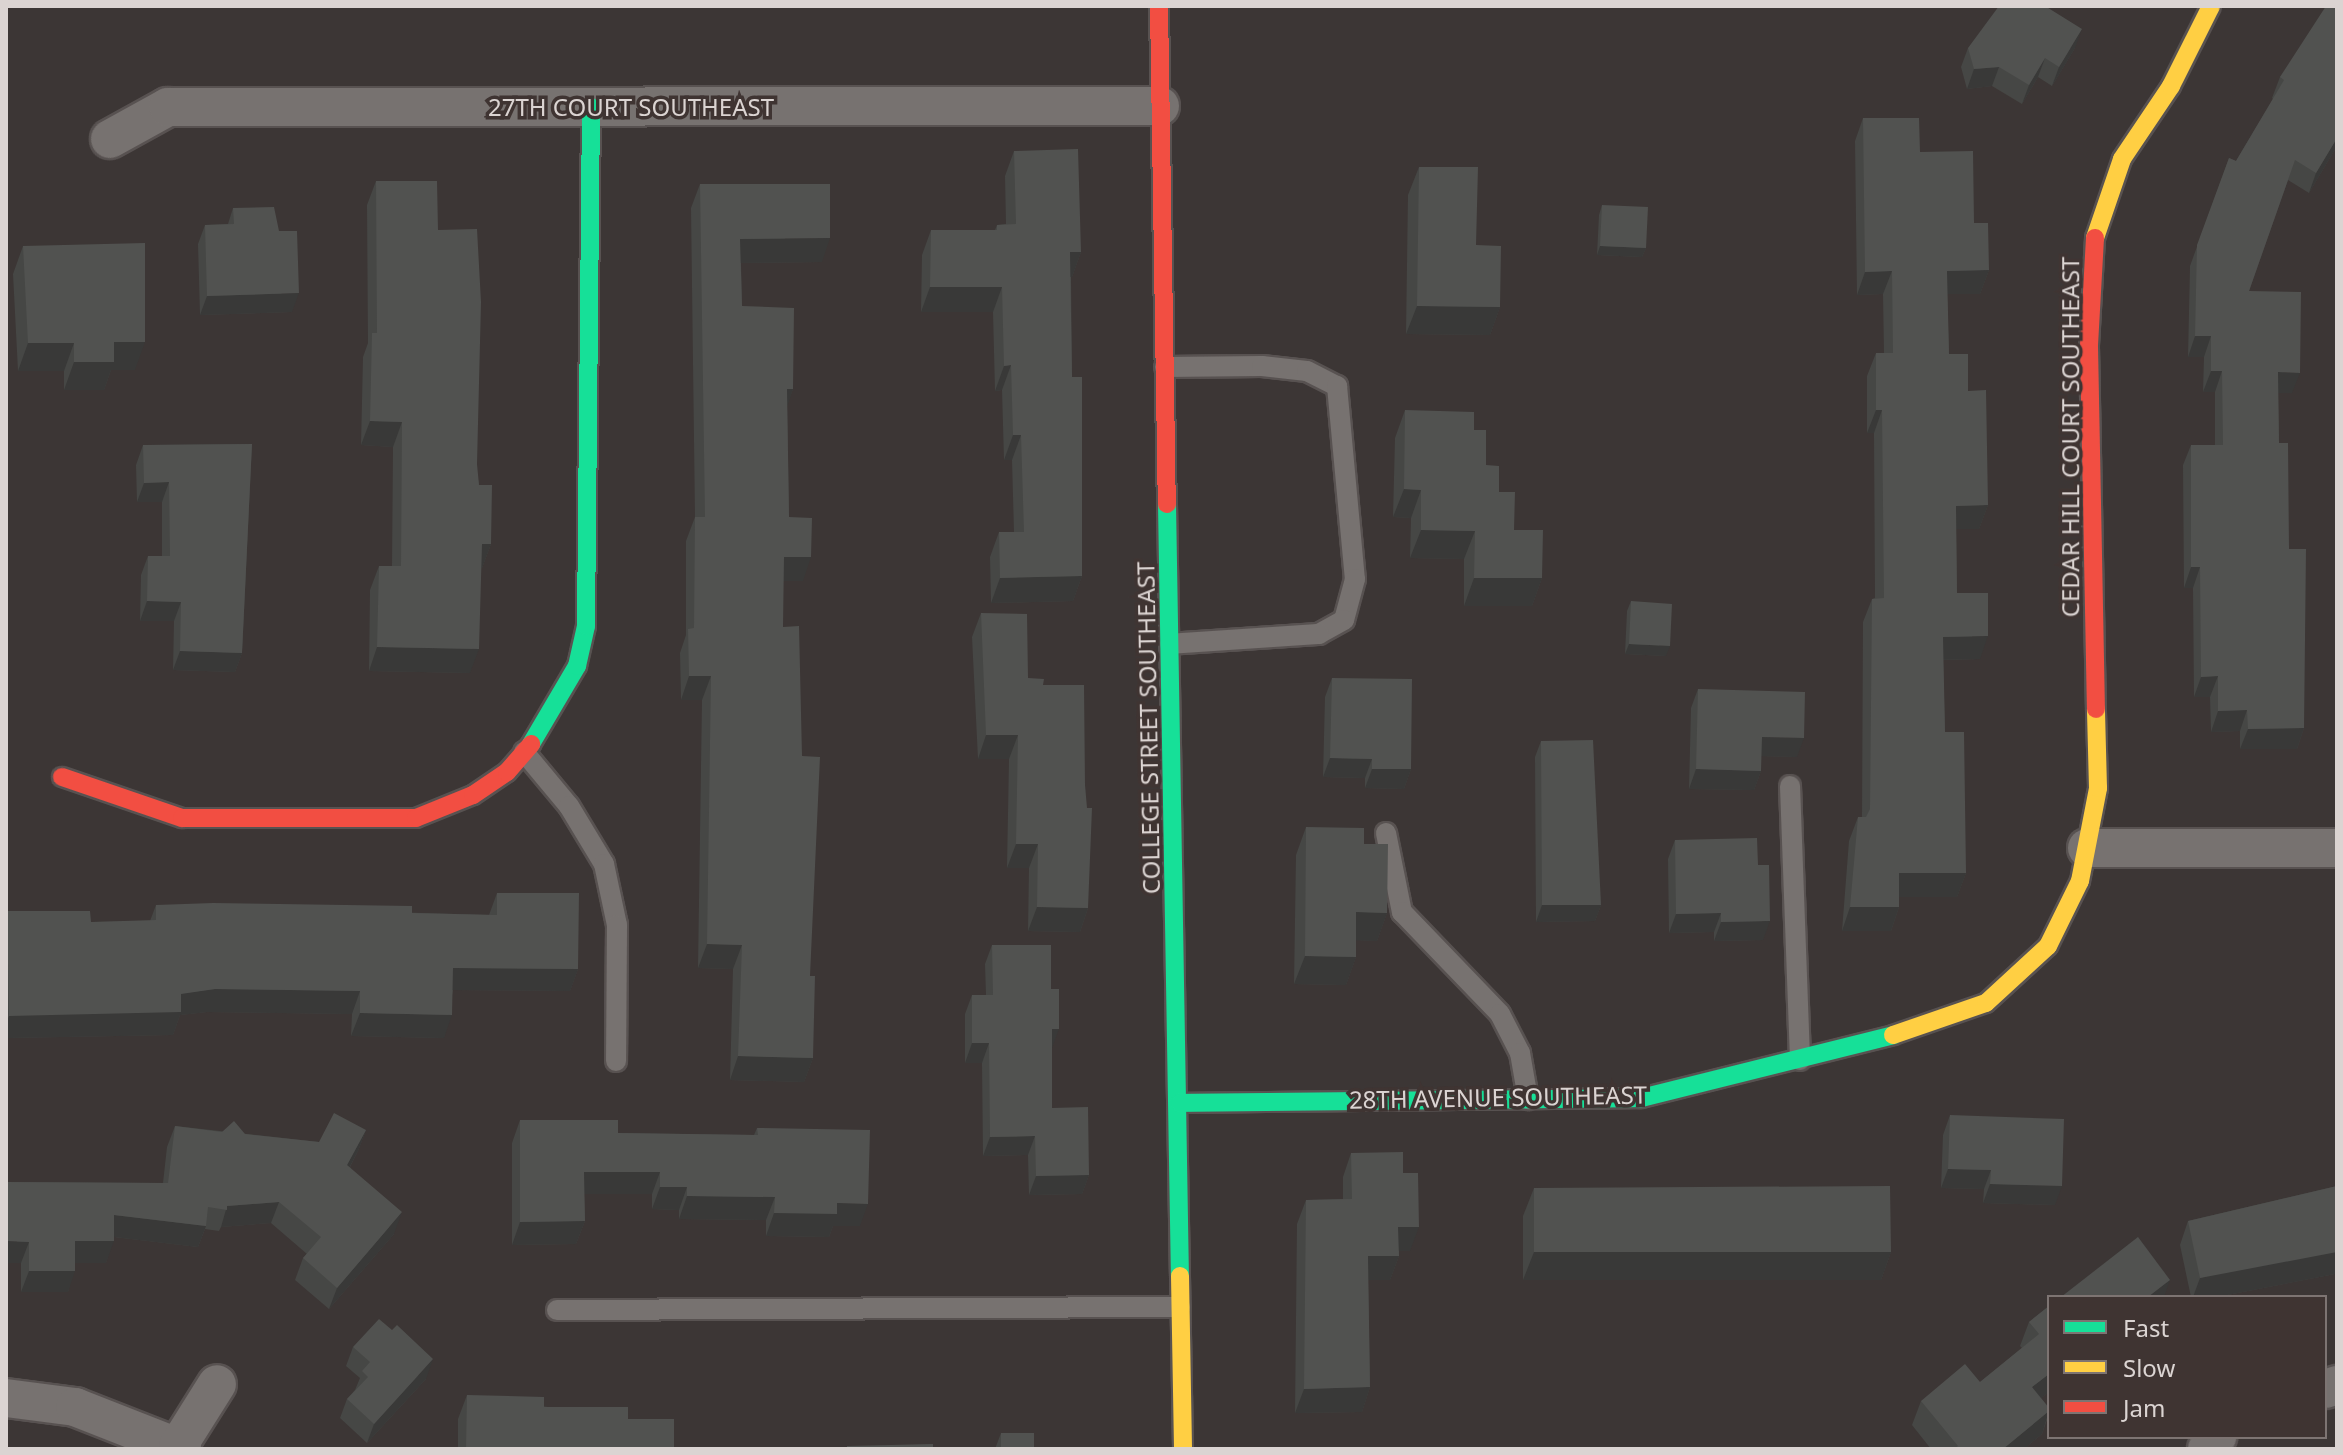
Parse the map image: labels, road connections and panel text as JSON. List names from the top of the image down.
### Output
{
  "streets": {
    "street": [
      "27TH COURT SOUTHEAST",
      "CEDAR HILL COURT SOUTHEAST",
      "COLLEGE STREET SOUTHEAST",
      "28TH AVENUE SOUTHEAST"
    ]
  },
  "crossings": [
    ["27TH COURT SOUTHEAST", "COLLEGE STREET SOUTHEAST"],
    ["CEDAR HILL COURT SOUTHEAST", "28TH AVENUE SOUTHEAST"],
    ["COLLEGE STREET SOUTHEAST", "28TH AVENUE SOUTHEAST"]
  ],
  "legend": ["Fast", "Slow", "Jam"]
}
